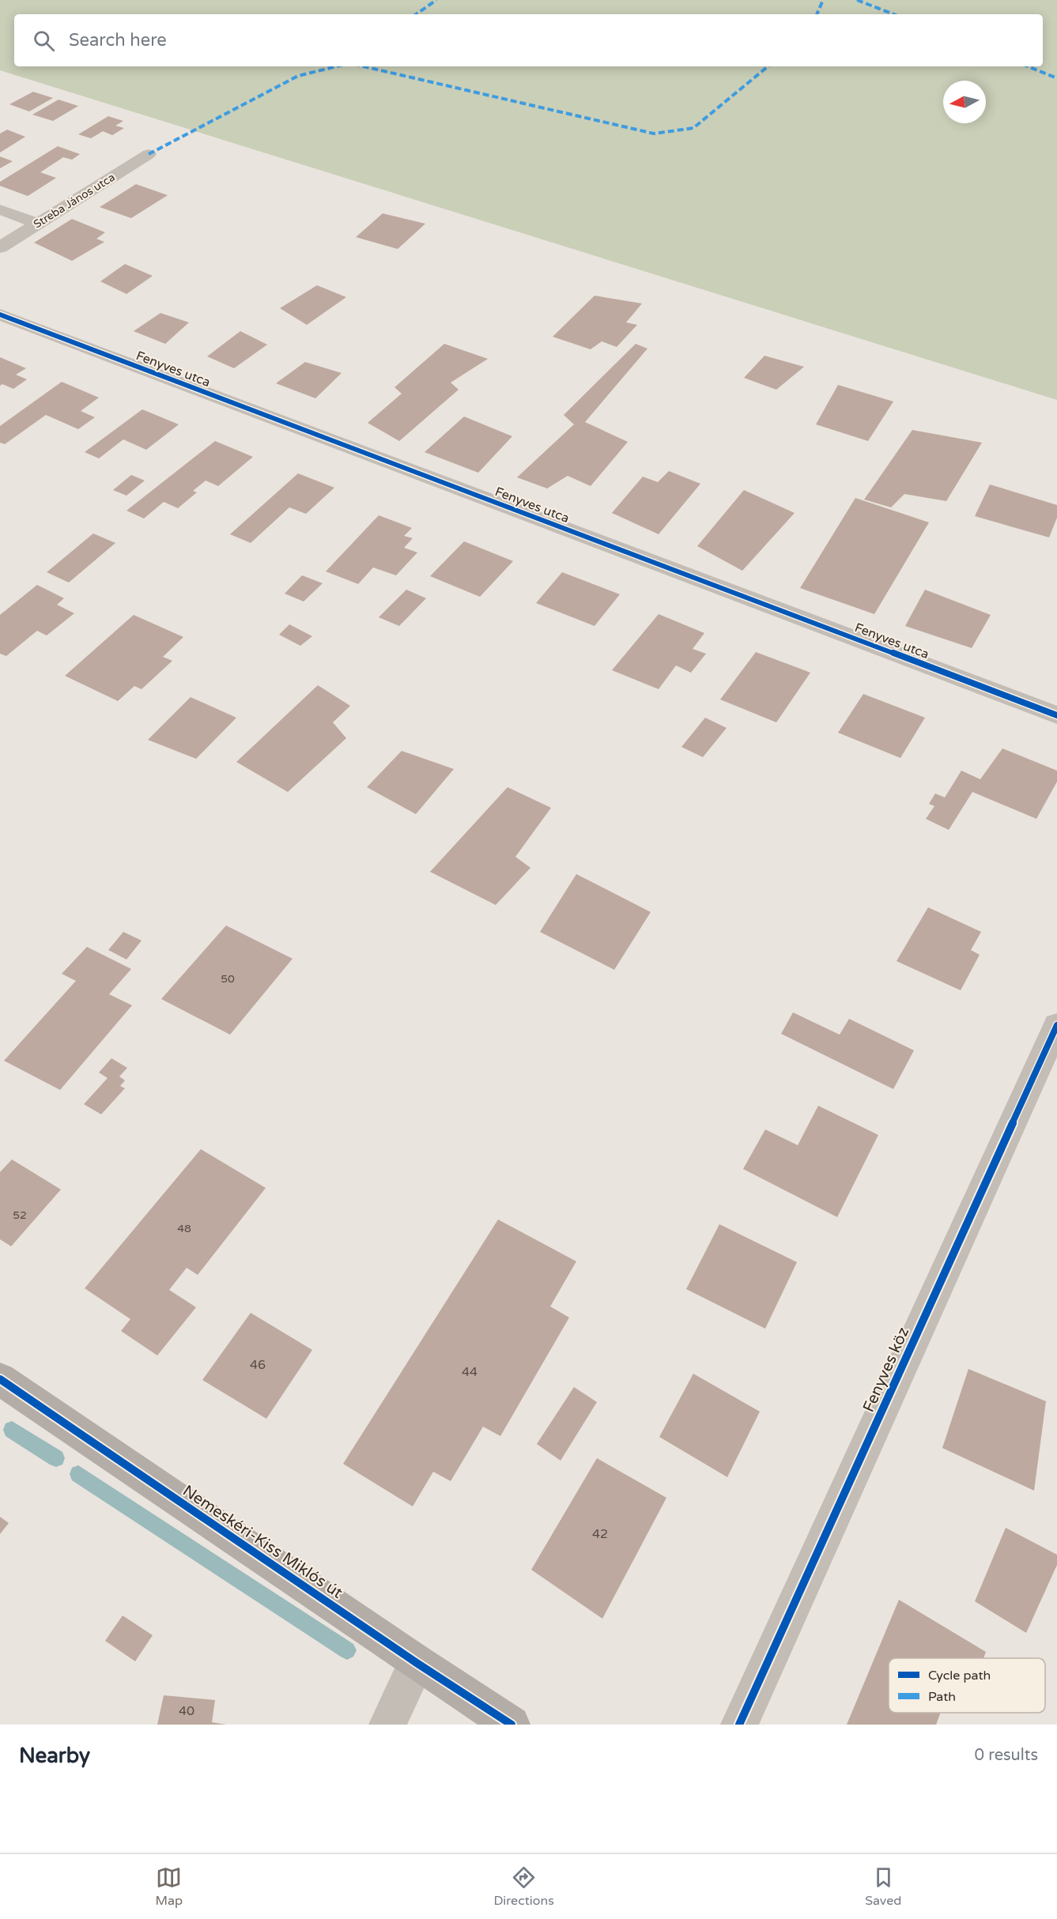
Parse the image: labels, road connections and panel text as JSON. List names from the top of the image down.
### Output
{
  "streets": {
    "street": [
      "Streba János utca",
      "Fenyves utca",
      "Fenyves köz",
      "Nemeskéri-Kiss Miklós út"
    ]
  },
  "house_numbers": [
    "50",
    "52",
    "48",
    "46",
    "44",
    "42",
    "40"
  ],
  "legend": ["Cycle path", "Path"],
  "north": "left",
  "page": {
    "search": "Search here",
    "heading": ["Nearby", "0 results"],
    "nav": ["Map", "Directions", "Saved"]
  }
}
